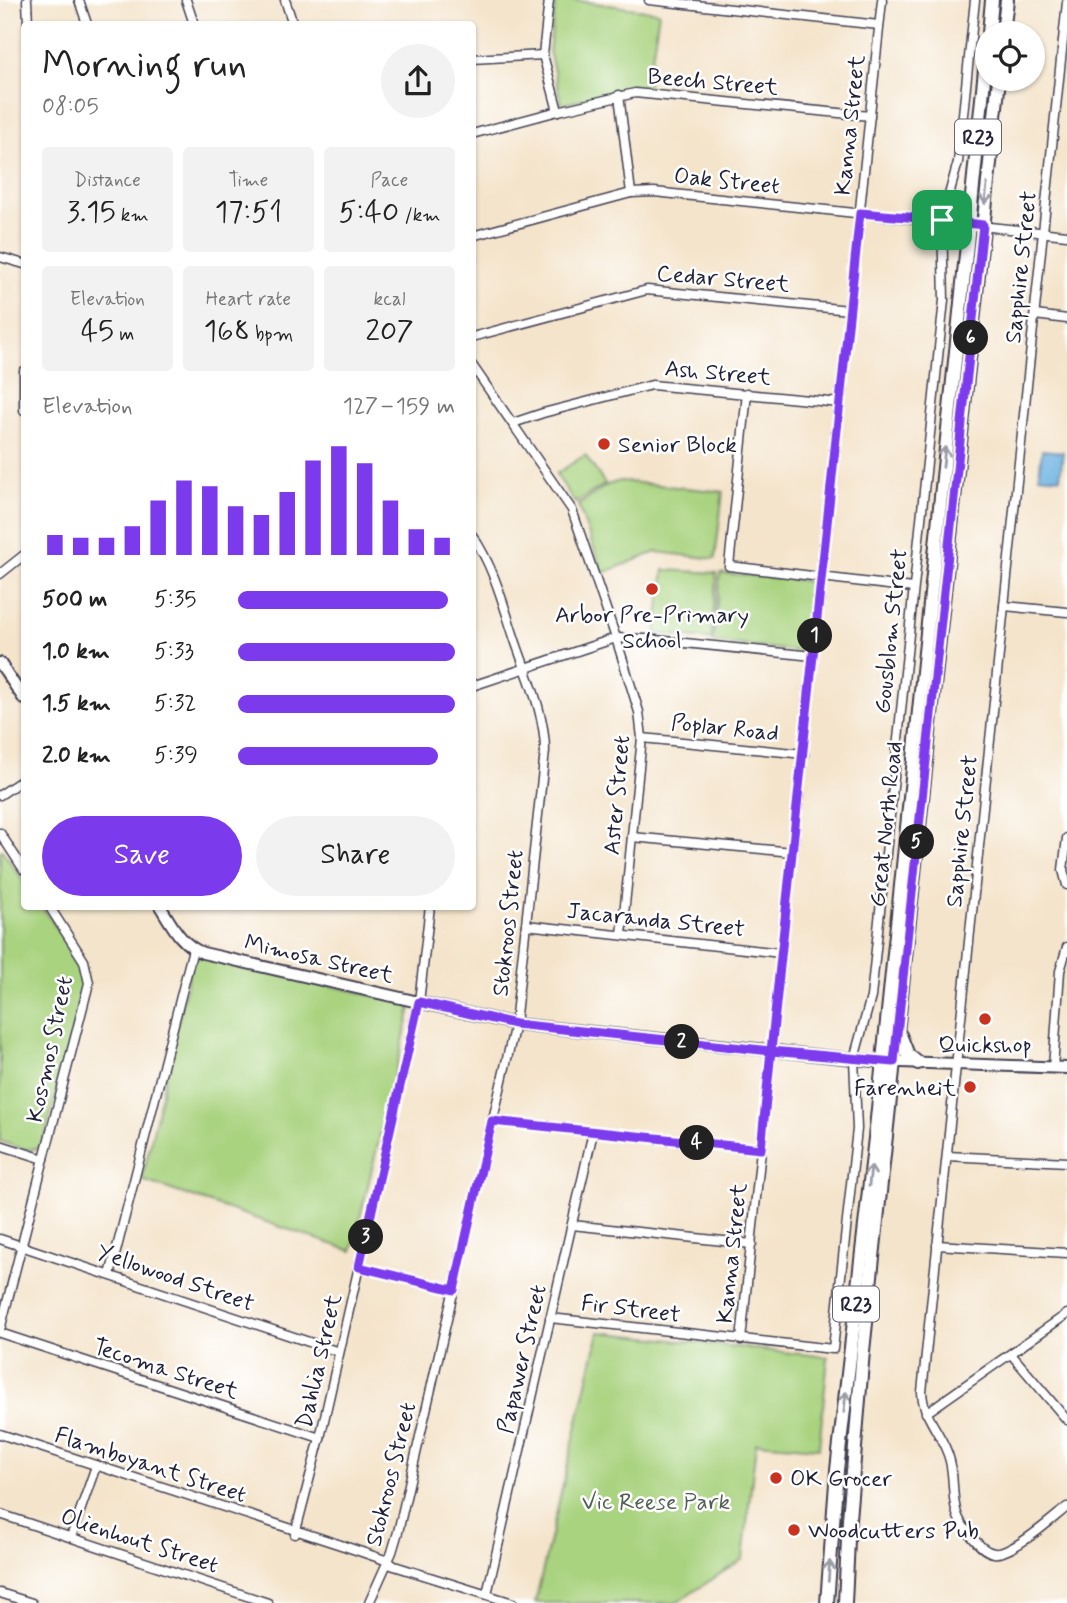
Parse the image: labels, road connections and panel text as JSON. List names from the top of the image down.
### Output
{
  "streets": {
    "main road": ["R23", "Great North Road"],
    "street": [
      "Beech Street",
      "Kanna Street",
      "Oak Street",
      "Sapphire Street",
      "Cedar Street",
      "Ash Street",
      "Gousblom Street",
      "Poplar Road",
      "Aster Street",
      "Jacaranda Street",
      "Stokroos Street",
      "Mimosa Street",
      "Kosmos Street",
      "Yellowood Street",
      "Fir Street",
      "Papawer Street",
      "Dahlia Street",
      "Tecoma Street",
      "Flamboyant Street",
      "Olienhout Street"
    ]
  },
  "crossings": [
    ["Beech Street", "Kanna Street"],
    ["Kanna Street", "Oak Street"],
    ["Kanna Street", "Cedar Street"],
    ["Kanna Street", "Ash Street"],
    ["Kanna Street", "Poplar Road"],
    ["Kanna Street", "Jacaranda Street"],
    ["Kanna Street", "Mimosa Street"],
    ["Kanna Street", "Fir Street"],
    ["Oak Street", "Sapphire Street"],
    ["Oak Street", "Gousblom Street"],
    ["Oak Street", "Great North Road"],
    ["Sapphire Street", "Mimosa Street"],
    ["Ash Street", "Aster Street"],
    ["Gousblom Street", "Mimosa Street"],
    ["Gousblom Street", "Fir Street"],
    ["Poplar Road", "Aster Street"],
    ["Aster Street", "Jacaranda Street"],
    ["Great North Road", "Mimosa Street"],
    ["Jacaranda Street", "Stokroos Street"],
    ["Stokroos Street", "Mimosa Street"],
    ["Stokroos Street", "Flamboyant Street"],
    ["Mimosa Street", "Dahlia Street"],
    ["Kosmos Street", "Yellowood Street"],
    ["Kosmos Street", "Tecoma Street"],
    ["Yellowood Street", "Dahlia Street"],
    ["Fir Street", "Papawer Street"],
    ["Papawer Street", "Flamboyant Street"],
    ["Dahlia Street", "Tecoma Street"],
    ["Dahlia Street", "Flamboyant Street"]
  ],
  "parks": ["Vic Reese Park"],
  "places": [
    "Senior Block",
    "Arbor Pre-Primary School",
    "Quickshop",
    "Farenheit",
    "OK Grocer",
    "Woodcutters Pub"
  ],
  "page": {
    "heading": ["Morning run", "08:05"],
    "stats": [
      ["Distance", "3.15 km"],
      ["Time", "17:51"],
      ["Pace", "5:40 /km"],
      ["Elevation", "45 m"],
      ["Heart rate", "168 bpm"],
      ["kcal", "207"]
    ],
    "pins": [
      "6",
      "1",
      "5",
      "2",
      "4",
      "3"
    ],
    "chart": ["Elevation", "127–159 m"],
    "list": [
      {
        "name": "500 m",
        "note": "5:35"
      },
      {
        "name": "1.0 km",
        "note": "5:33"
      },
      {
        "name": "1.5 km",
        "note": "5:32"
      },
      {
        "name": "2.0 km",
        "note": "5:39"
      }
    ],
    "buttons": ["Save", "Share"]
  }
}
